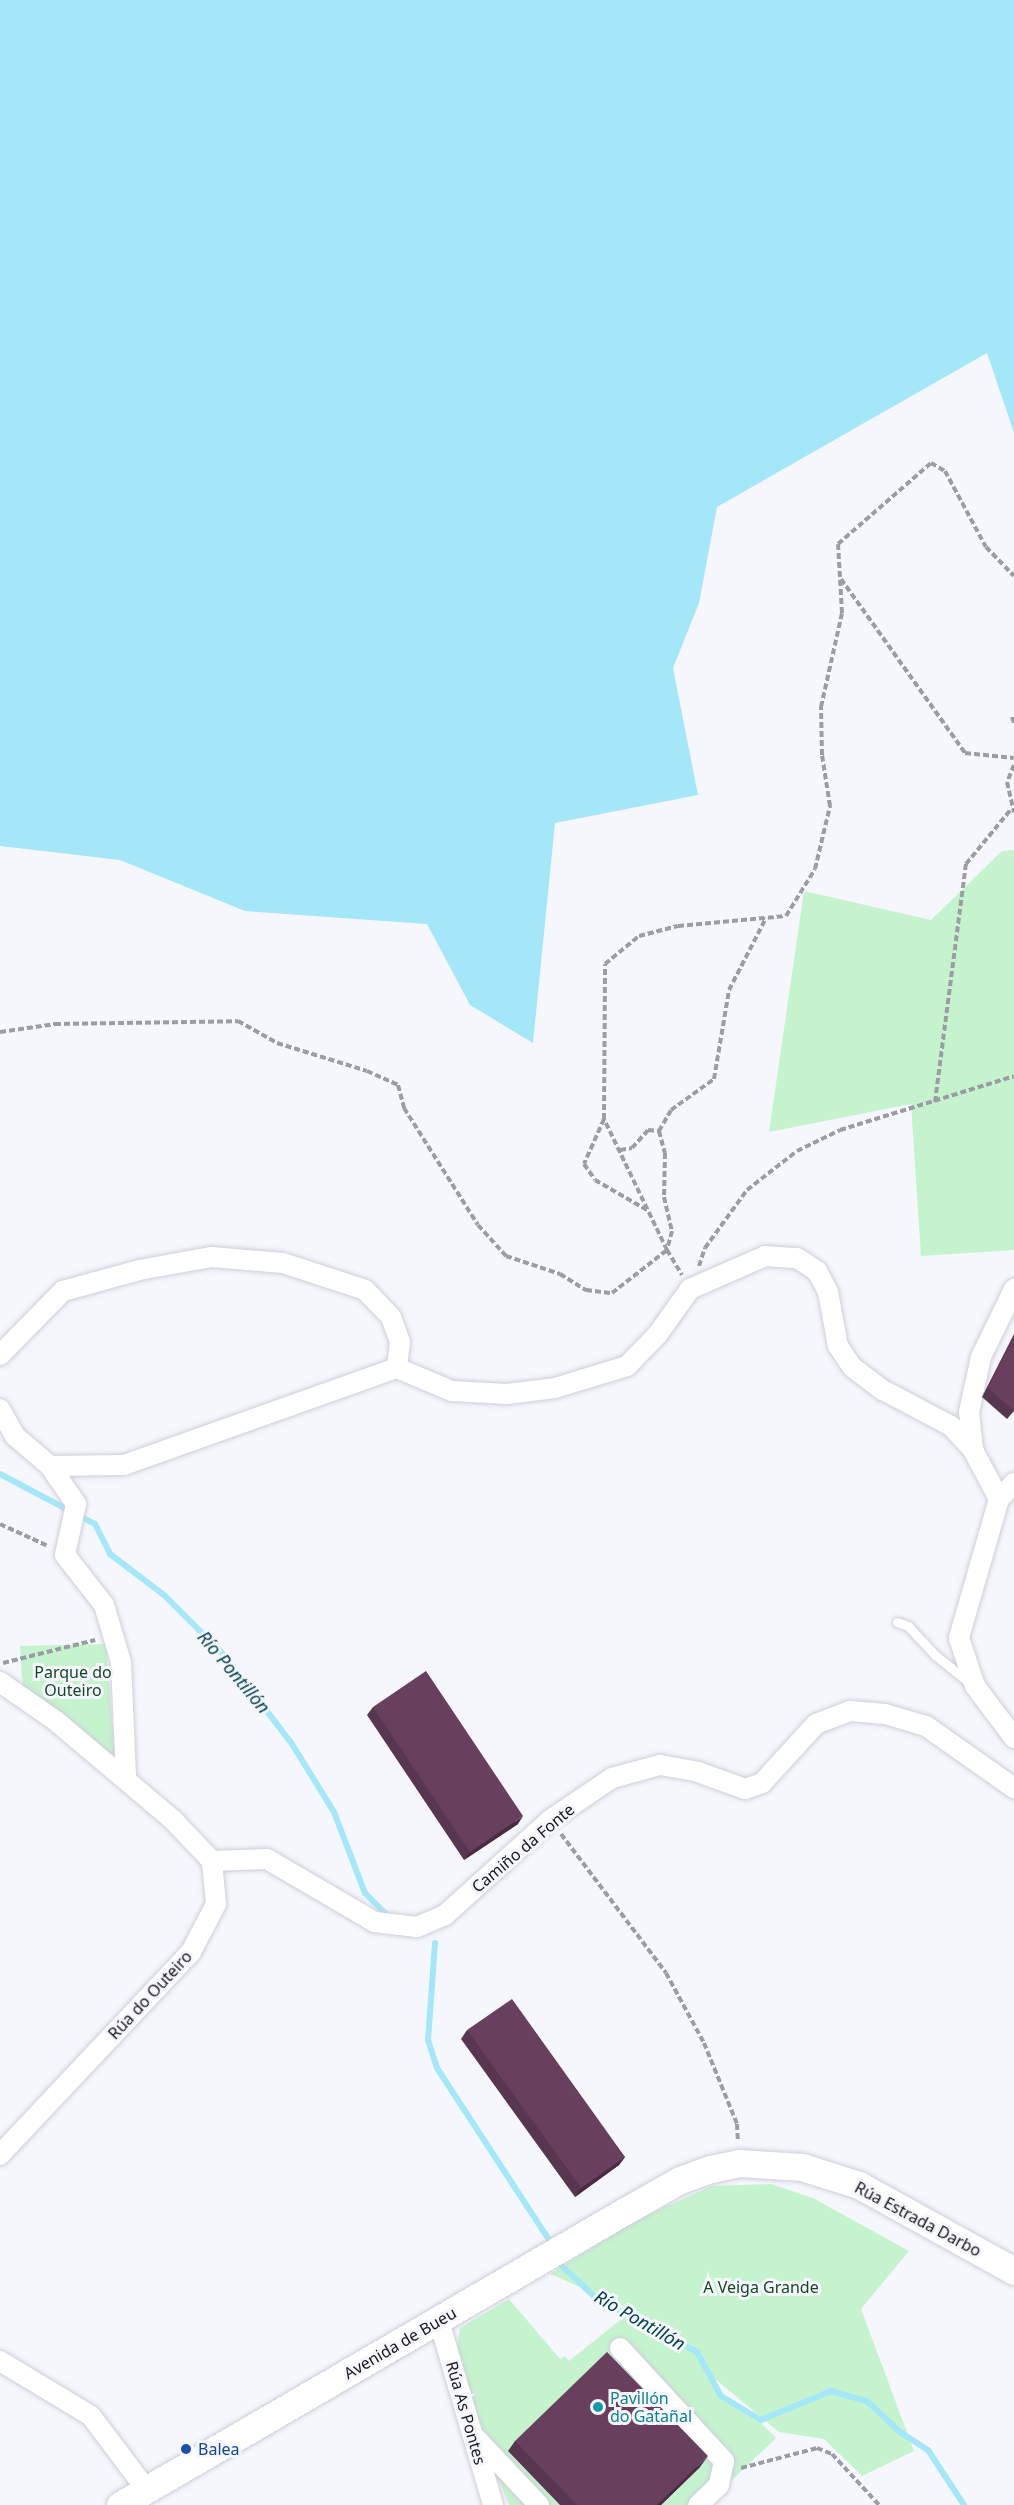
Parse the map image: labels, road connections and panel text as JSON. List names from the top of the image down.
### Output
{
  "streets": {
    "main road": ["Rúa Estrada Darbo", "Avenida de Bueu"],
    "street": ["Camiño da Fonte", "Rúa do Outeiro", "Rúa As Pontes"]
  },
  "crossings": [
    ["Camiño da Fonte", "Rúa do Outeiro"],
    ["Rúa Estrada Darbo", "Avenida de Bueu"],
    ["Avenida de Bueu", "Rúa As Pontes"]
  ],
  "water": ["Río Pontillón"],
  "parks": ["Parque do Outeiro", "A Veiga Grande"],
  "places": ["Pavillón do Gatañal", "Balea"]
}
